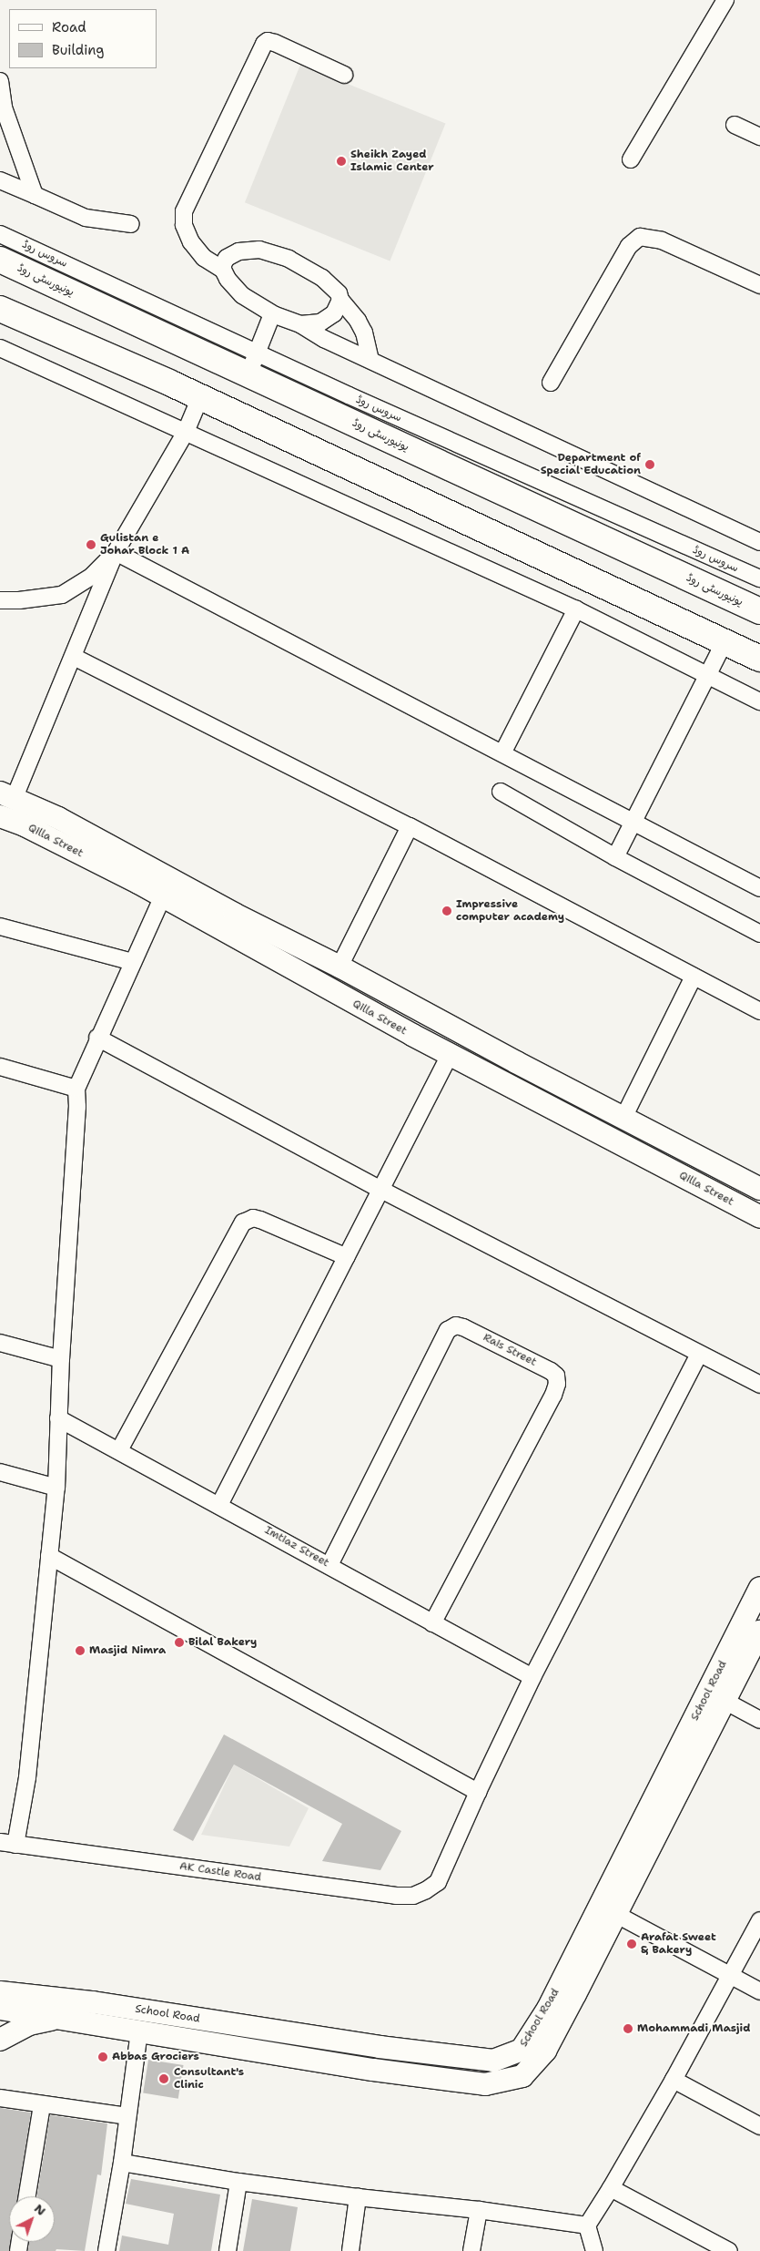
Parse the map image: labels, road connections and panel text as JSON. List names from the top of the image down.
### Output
{
  "streets": {
    "main road": ["یونیورسٹی روڈ"],
    "street": [
      "سروس روڈ",
      "Qilla Street",
      "Rais Street",
      "Imtiaz Street",
      "School Road",
      "AK Castle Road"
    ]
  },
  "crossings": [
    ["سروس روڈ", "یونیورسٹی روڈ"],
    ["Rais Street", "Imtiaz Street"]
  ],
  "places": [
    "Sheikh Zayed Islamic Center",
    "Department of Special Education",
    "Gulistan e Johar Block 1 A",
    "Impressive computer academy",
    "Bilal Bakery",
    "Masjid Nimra",
    "Arafat Sweet & Bakery",
    "Mohammadi Masjid",
    "Abbas Grociers",
    "Consultant's Clinic"
  ],
  "legend": ["Road", "Building"],
  "north": "top right"
}
